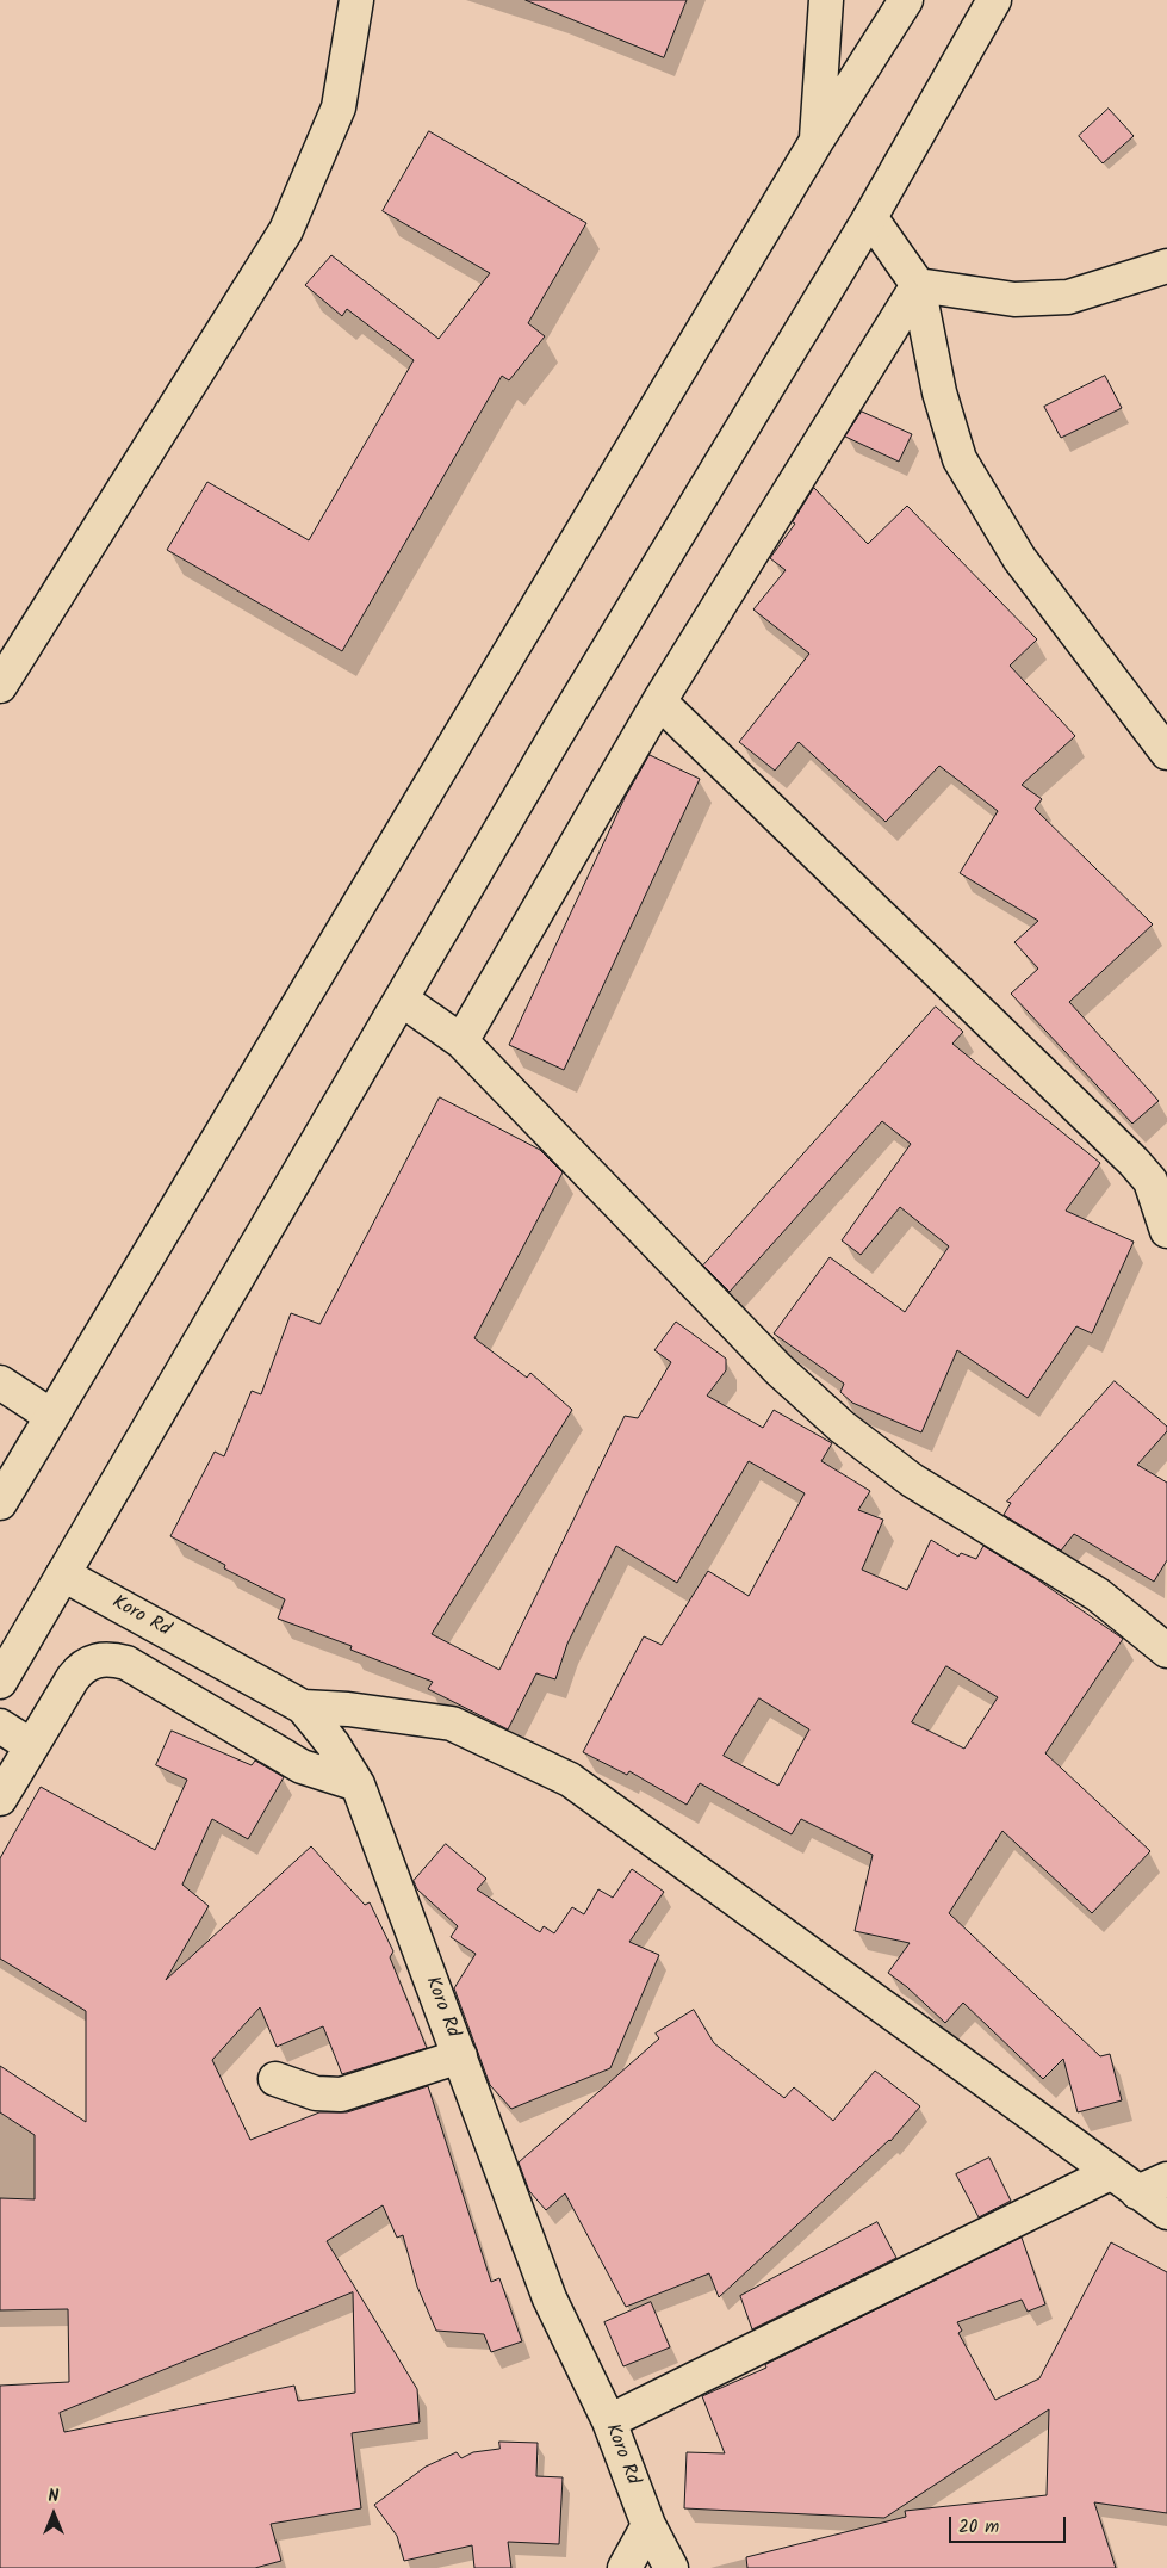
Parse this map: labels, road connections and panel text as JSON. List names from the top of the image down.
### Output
{
  "streets": {
    "street": ["Koro Rd"]
  },
  "scale_bar": "20 m",
  "north": "top"
}
